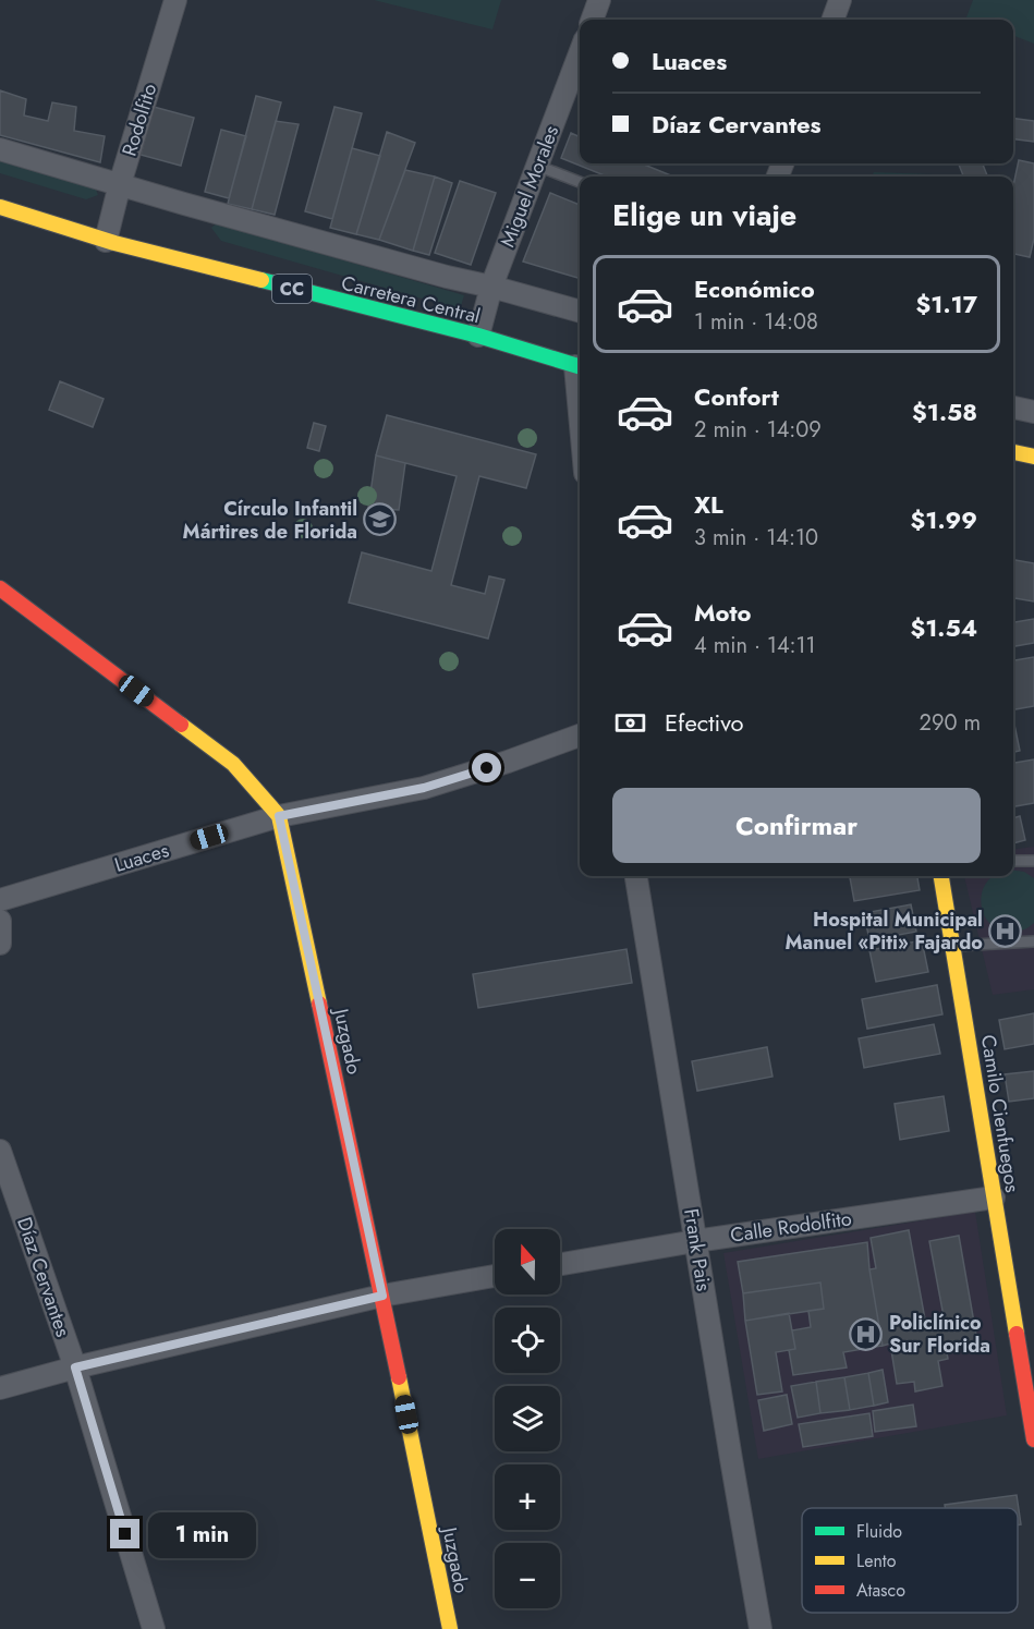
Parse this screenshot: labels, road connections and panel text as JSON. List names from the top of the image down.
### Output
{
  "streets": {
    "main road": [
      "CC",
      "Carretera Central",
      "Juzgado",
      "Camilo Cienfuegos"
    ],
    "street": [
      "Rodolfito",
      "Miguel Morales",
      "Luaces",
      "Calle Rodolfito",
      "Frank Pais",
      "Díaz Cervantes"
    ]
  },
  "crossings": [
    ["Rodolfito", "Carretera Central"],
    ["Miguel Morales", "Carretera Central"],
    ["Luaces", "Juzgado"],
    ["Camilo Cienfuegos", "Calle Rodolfito"],
    ["Calle Rodolfito", "Frank Pais"]
  ],
  "places": {
    "school or university": ["Círculo Infantil Mártires de Florida"],
    "hospital": ["Hospital Municipal Manuel «Piti» Fajardo", "Policlínico Sur Florida"]
  },
  "legend": ["Fluido", "Lento", "Atasco"],
  "north": "top",
  "page": {
    "banner": ["Luaces", "Díaz Cervantes"],
    "heading": "Elige un viaje",
    "list": [
      {
        "name": "Económico",
        "note": "1 min · 14:08",
        "value": "$1.17"
      },
      {
        "name": "Confort",
        "note": "2 min · 14:09",
        "value": "$1.58"
      },
      {
        "name": "XL",
        "note": "3 min · 14:10",
        "value": "$1.99"
      },
      {
        "name": "Moto",
        "note": "4 min · 14:11",
        "value": "$1.54"
      }
    ],
    "pay": ["Efectivo", "290 m"],
    "buttons": "Confirmar",
    "map_buttons": ["+", "−"],
    "bubble": "1 min"
  }
}
